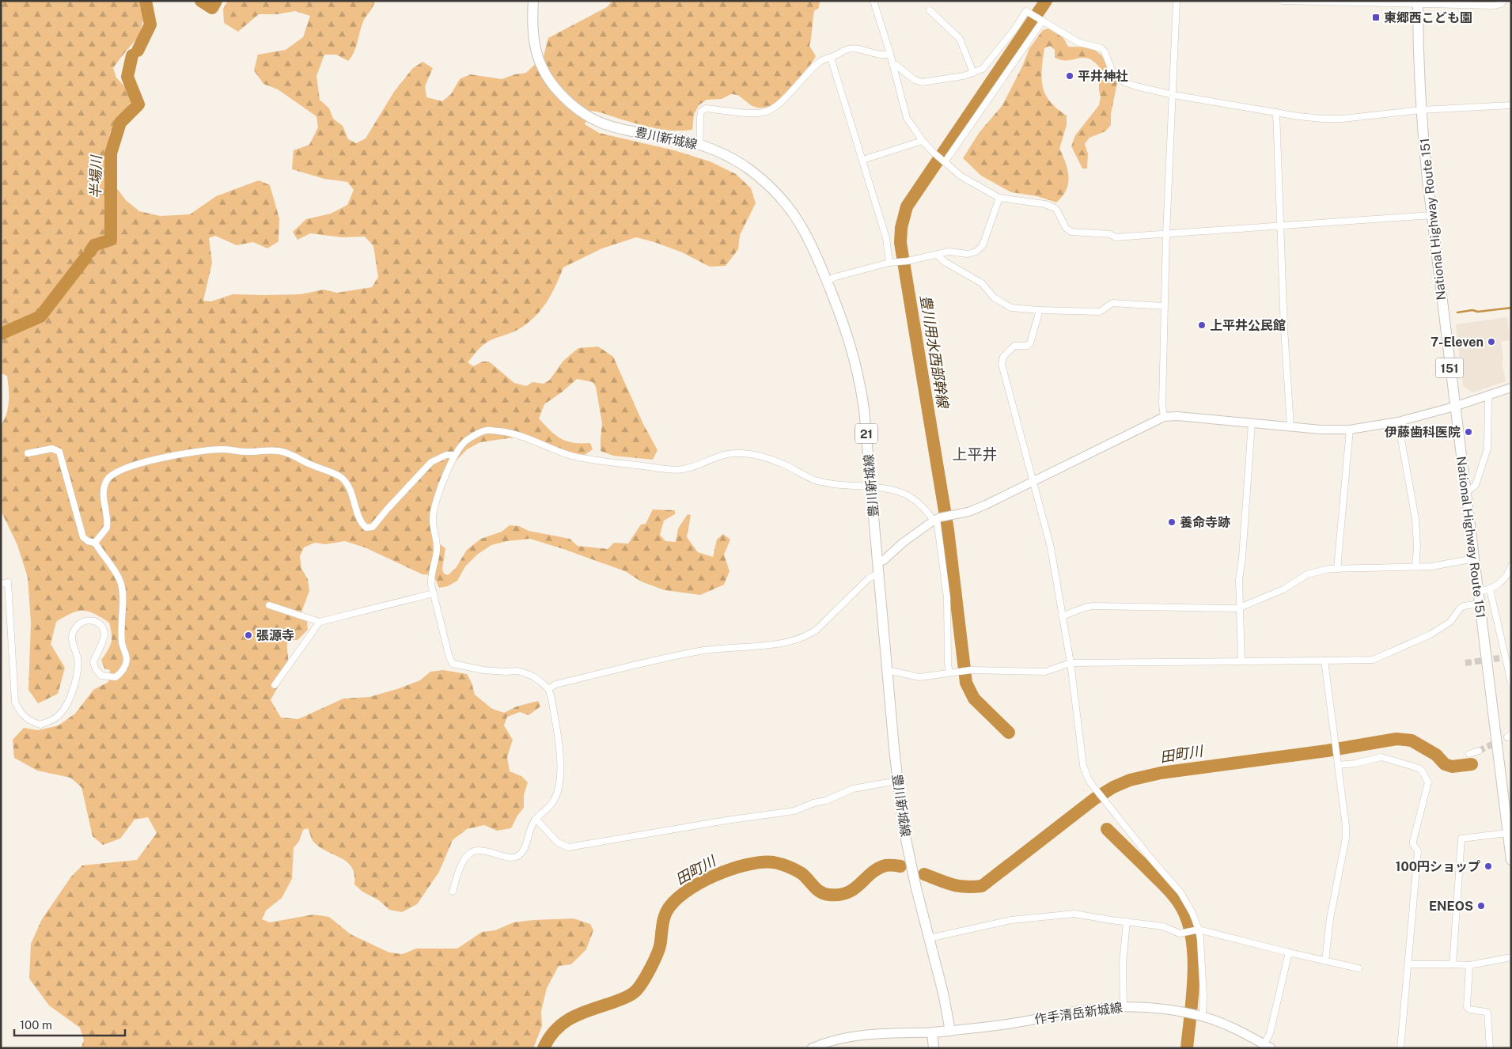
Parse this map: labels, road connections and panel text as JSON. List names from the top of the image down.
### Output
{
  "streets": {
    "main road": [
      "豊川新城線",
      "National Highway Route 151",
      "151",
      "21",
      "作手清岳新城線"
    ]
  },
  "crossings": [
    ["豊川新城線", "作手清岳新城線"]
  ],
  "districts": ["上平井"],
  "water": ["半場川", "豊川用水西部幹線", "田町川"],
  "places": {
    "transit": ["東郷西こども園"],
    "other": [
      "平井神社",
      "上平井公民館",
      "7-Eleven",
      "伊藤歯科医院",
      "養命寺跡",
      "張源寺",
      "100円ショップ",
      "ENEOS"
    ]
  },
  "scale_bar": "100 m"
}
